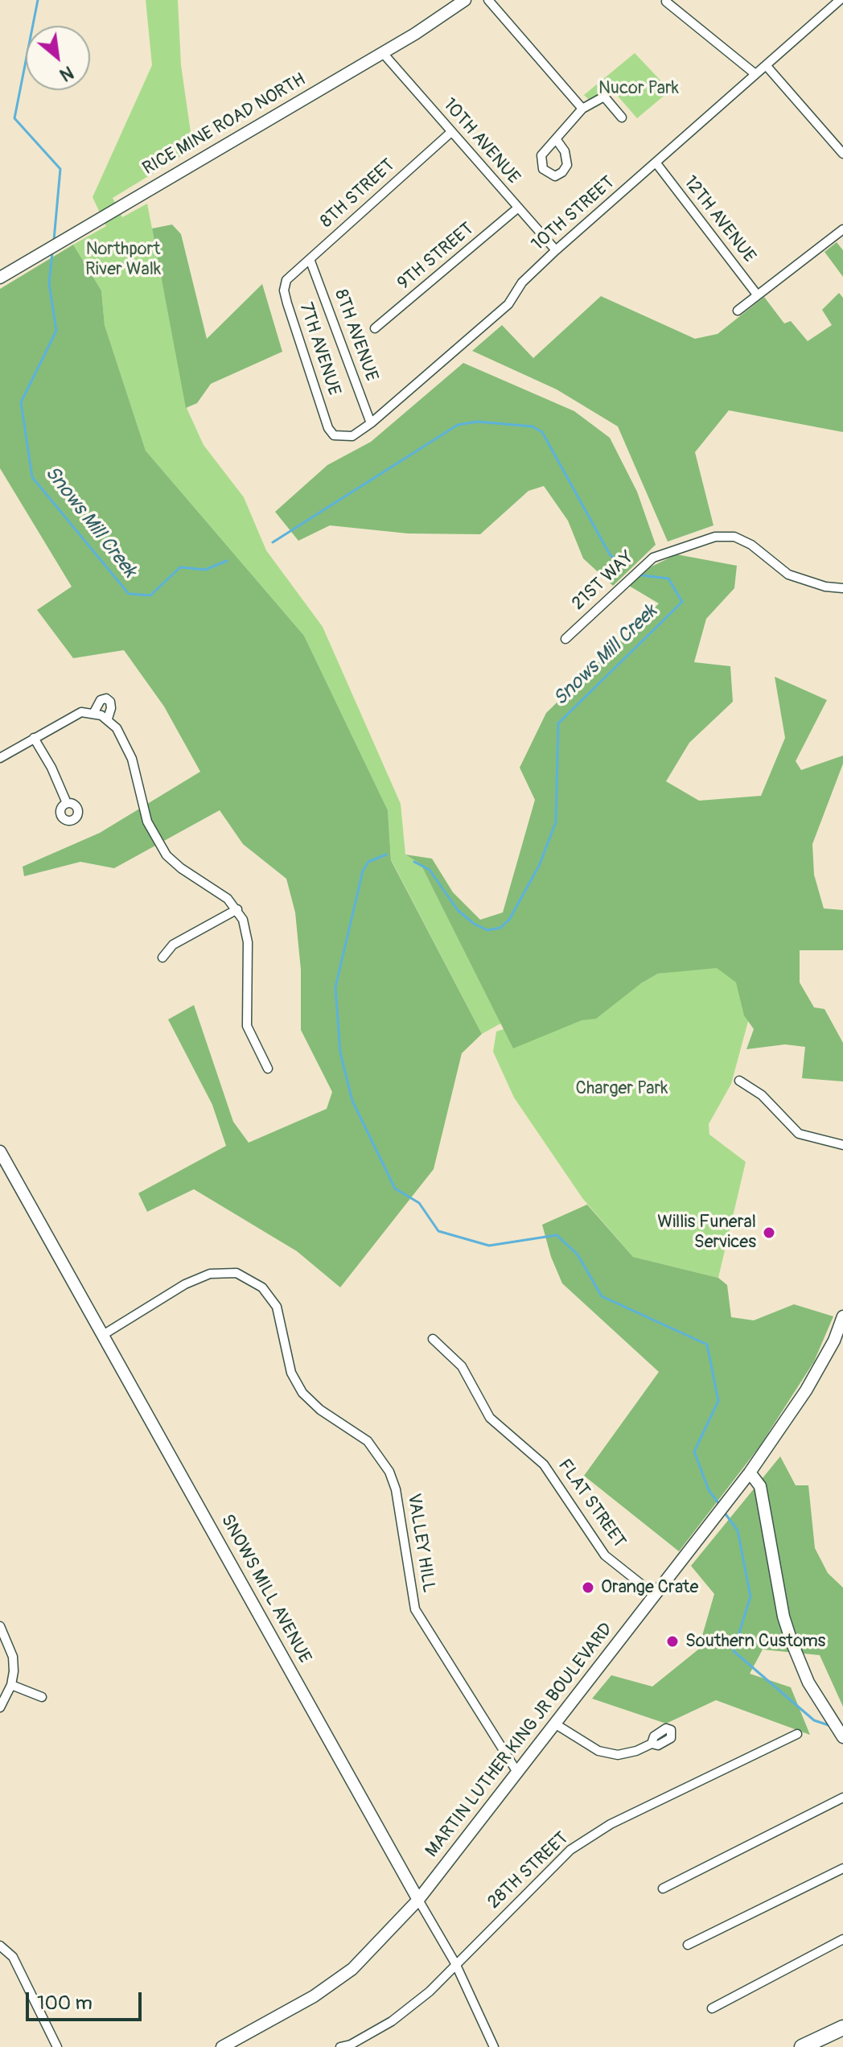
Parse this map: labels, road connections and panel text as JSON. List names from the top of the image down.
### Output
{
  "streets": {
    "main road": ["RICE MINE ROAD NORTH", "SNOWS MILL AVENUE", "MARTIN LUTHER KING JR BOULEVARD"],
    "street": [
      "10TH AVENUE",
      "8TH STREET",
      "10TH STREET",
      "12TH AVENUE",
      "9TH STREET",
      "8TH AVENUE",
      "7TH AVENUE",
      "21ST WAY",
      "FLAT STREET",
      "VALLEY HILL",
      "28TH STREET"
    ]
  },
  "crossings": [
    ["RICE MINE ROAD NORTH", "10TH AVENUE"],
    ["10TH AVENUE", "8TH STREET"],
    ["10TH AVENUE", "10TH STREET"],
    ["10TH AVENUE", "9TH STREET"],
    ["8TH STREET", "8TH AVENUE"],
    ["8TH STREET", "7TH AVENUE"],
    ["10TH STREET", "12TH AVENUE"],
    ["10TH STREET", "8TH AVENUE"],
    ["10TH STREET", "7TH AVENUE"],
    ["FLAT STREET", "MARTIN LUTHER KING JR BOULEVARD"],
    ["VALLEY HILL", "SNOWS MILL AVENUE"],
    ["VALLEY HILL", "MARTIN LUTHER KING JR BOULEVARD"],
    ["SNOWS MILL AVENUE", "MARTIN LUTHER KING JR BOULEVARD"],
    ["SNOWS MILL AVENUE", "28TH STREET"]
  ],
  "water": ["Snows Mill Creek"],
  "parks": ["Nucor Park", "Northport River Walk", "Charger Park"],
  "places": ["Willis Funeral Services", "Orange Crate", "Southern Customs"],
  "scale_bar": "100 m",
  "north": "bottom right"
}
